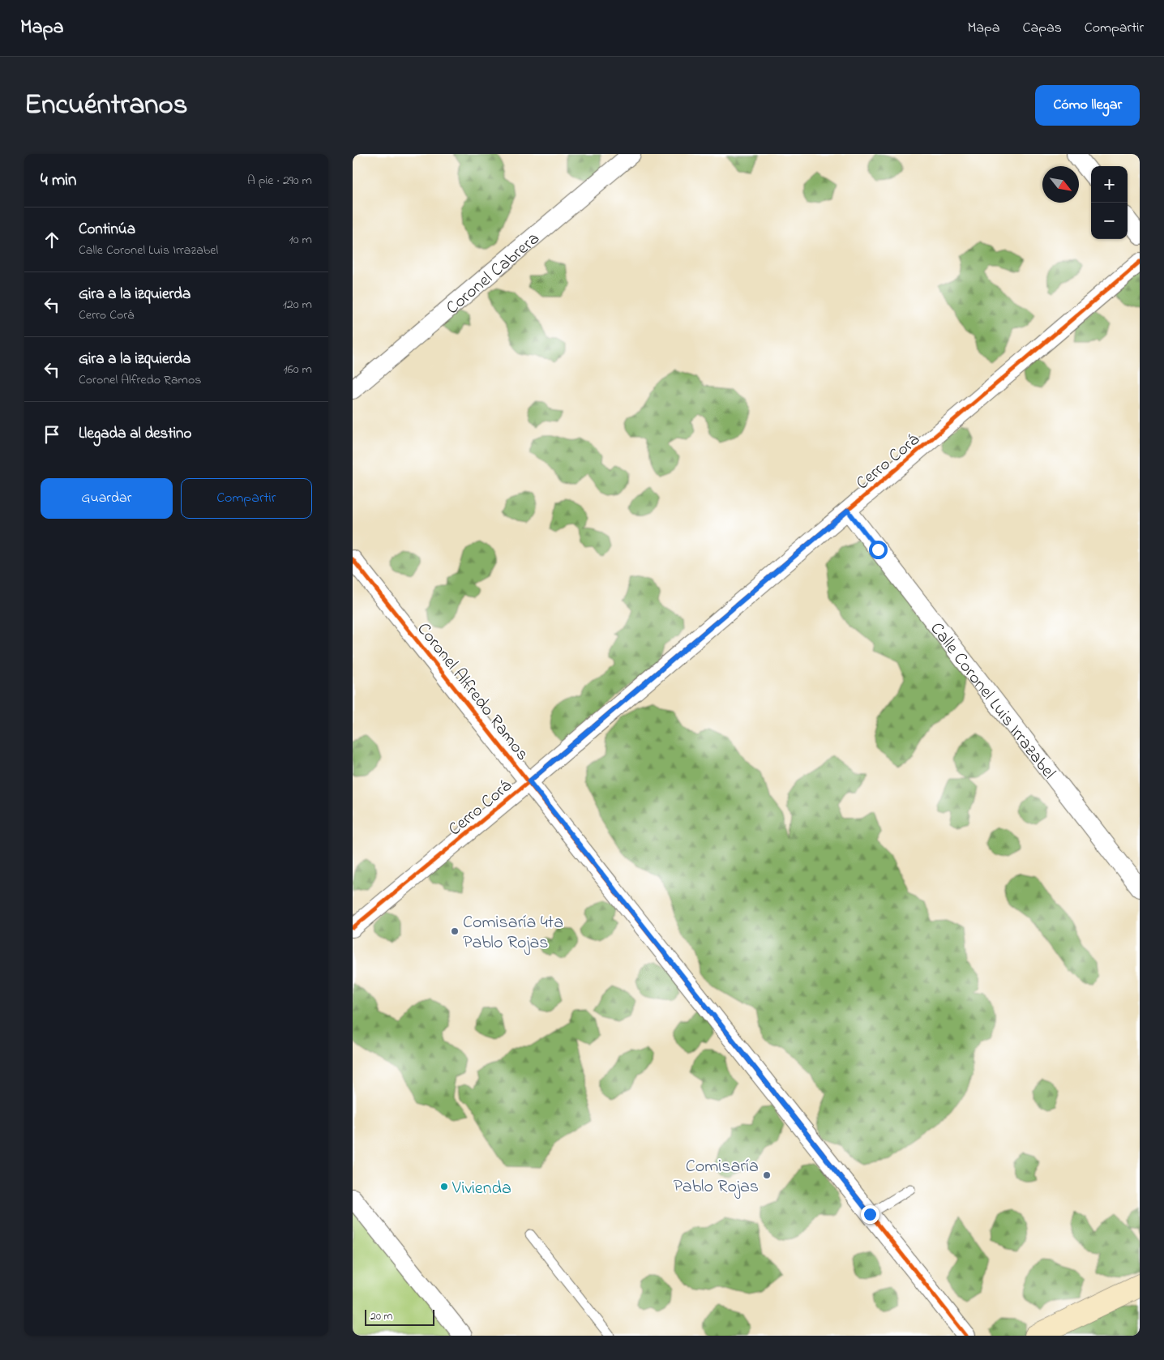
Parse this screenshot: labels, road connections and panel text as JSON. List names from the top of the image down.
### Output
{
  "streets": {
    "street": [
      "Coronel Cabrera",
      "Cerro Corá",
      "Coronel Alfredo Ramos",
      "Calle Coronel Luis Irrazabel"
    ]
  },
  "crossings": [
    ["Cerro Corá", "Coronel Alfredo Ramos"],
    ["Cerro Corá", "Calle Coronel Luis Irrazabel"]
  ],
  "places": ["Comisaría 4ta Pablo Rojas", "Comisaría Pablo Rojas", "Vivienda"],
  "scale_bar": "20 m",
  "north": "bottom right",
  "page": {
    "header": "Mapa",
    "nav": ["Mapa", "Capas", "Compartir"],
    "title": "Encuéntranos",
    "buttons": [
      "Cómo llegar",
      ["Guardar", "Compartir"]
    ],
    "heading": ["4 min", "A pie · 290 m"],
    "map_buttons": ["+", "−"],
    "list": [
      ["Continúa", "Calle Coronel Luis Irrazabel", "10 m"],
      ["Gira a la izquierda", "Cerro Corá", "120 m"],
      ["Gira a la izquierda", "Coronel Alfredo Ramos", "160 m"],
      "Llegada al destino"
    ],
    "scale": "20 m"
  }
}
